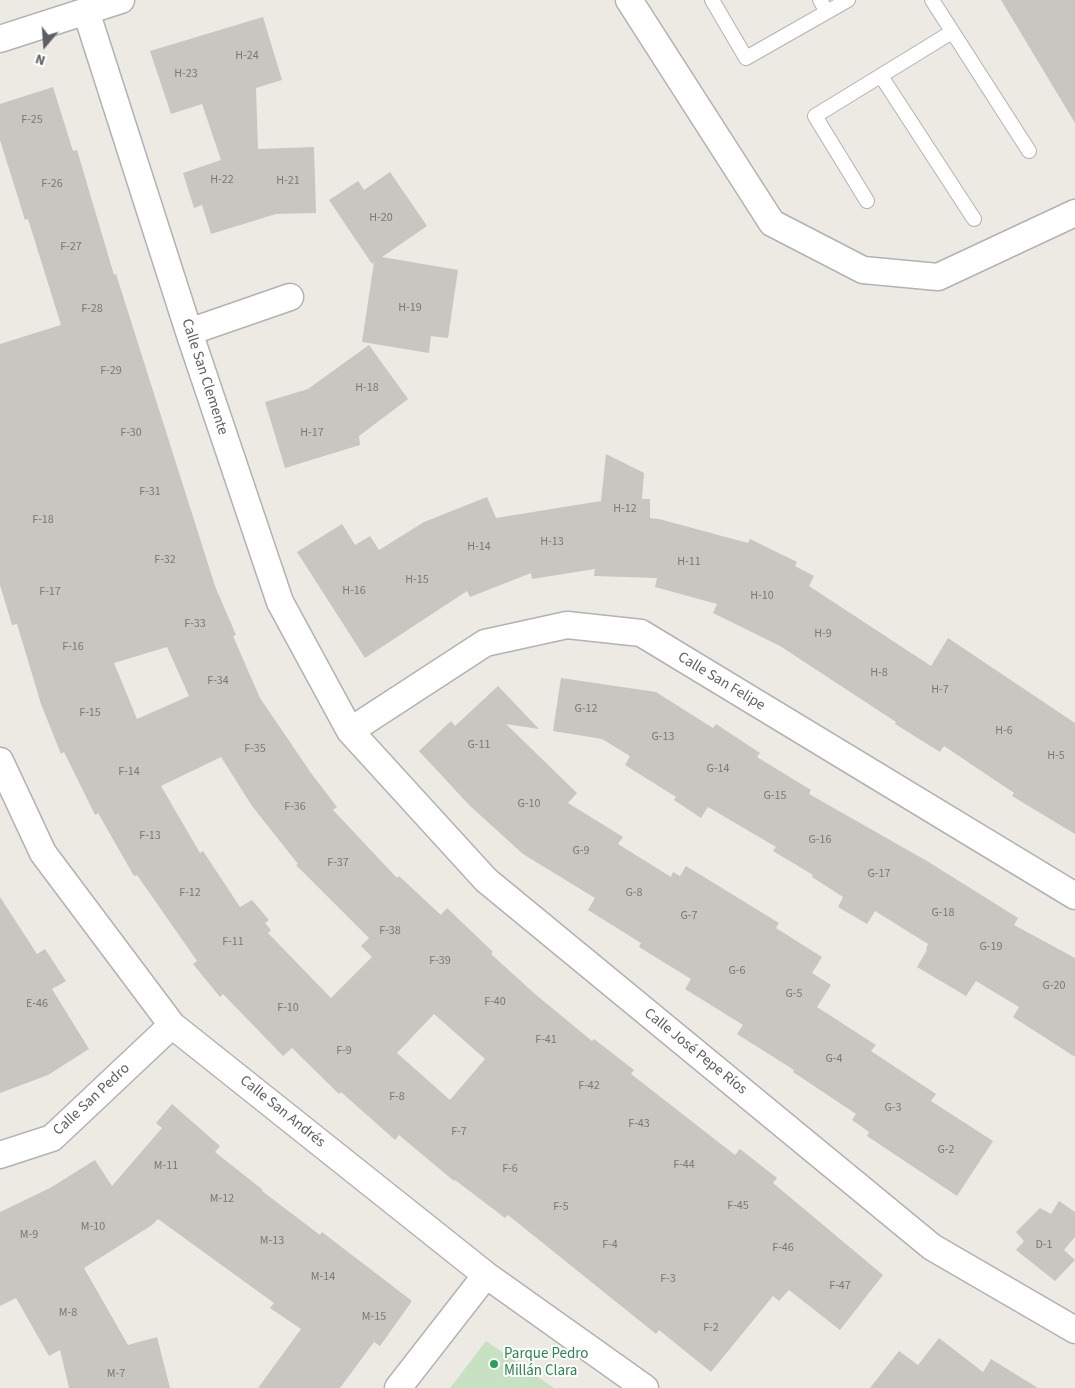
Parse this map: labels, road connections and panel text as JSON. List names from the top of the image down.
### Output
{
  "streets": {
    "street": [
      "Calle San Clemente",
      "Calle San Felipe",
      "Calle José Pepe Ríos",
      "Calle San Pedro",
      "Calle San Andrés"
    ]
  },
  "crossings": [
    ["Calle San Clemente", "Calle San Felipe"],
    ["Calle San Clemente", "Calle José Pepe Ríos"],
    ["Calle San Felipe", "Calle José Pepe Ríos"],
    ["Calle San Pedro", "Calle San Andrés"]
  ],
  "places": ["Parque Pedro Millán Clara"],
  "house_numbers": [
    "H-24",
    "H-23",
    "F-25",
    "H-22",
    "H-21",
    "F-26",
    "H-20",
    "F-27",
    "H-19",
    "F-28",
    "F-29",
    "H-18",
    "F-30",
    "H-17",
    "F-31",
    "H-12",
    "F-18",
    "H-13",
    "H-14",
    "F-32",
    "H-11",
    "H-15",
    "H-16",
    "F-17",
    "H-10",
    "F-33",
    "H-9",
    "F-16",
    "H-8",
    "F-34",
    "H-7",
    "G-12",
    "F-15",
    "H-6",
    "G-13",
    "G-11",
    "F-35",
    "H-5",
    "G-14",
    "F-14",
    "G-15",
    "G-10",
    "F-36",
    "F-13",
    "G-16",
    "G-9",
    "F-37",
    "G-17",
    "F-12",
    "G-8",
    "G-18",
    "G-7",
    "F-38",
    "F-11",
    "G-19",
    "F-39",
    "G-6",
    "G-20",
    "G-5",
    "F-40",
    "E-46",
    "F-10",
    "F-41",
    "F-9",
    "G-4",
    "F-42",
    "F-8",
    "G-3",
    "F-43",
    "F-7",
    "G-2",
    "F-44",
    "M-11",
    "F-6",
    "M-12",
    "F-45",
    "F-5",
    "M-10",
    "M-9",
    "M-13",
    "F-4",
    "D-1",
    "F-46",
    "M-14",
    "F-3",
    "F-47",
    "M-8",
    "M-15",
    "F-2",
    "M-7"
  ],
  "north": "bottom"
}
